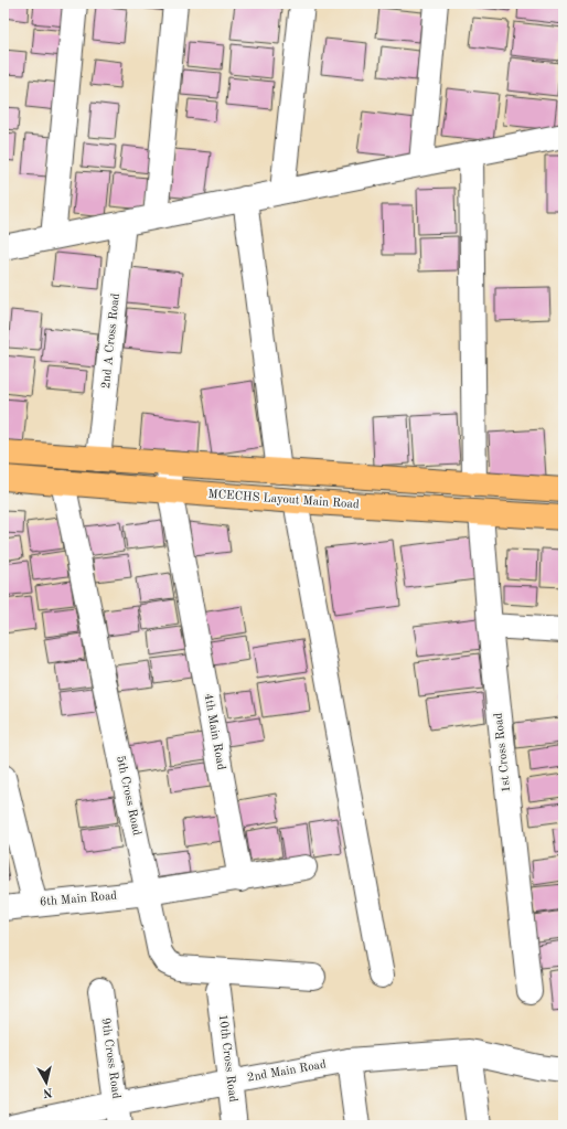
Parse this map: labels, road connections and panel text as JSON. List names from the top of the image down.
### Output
{
  "streets": {
    "main road": ["MCECHS Layout Main Road"],
    "street": [
      "2nd A Cross Road",
      "4th Main Road",
      "1st Cross Road",
      "5th Cross Road",
      "6th Main Road",
      "9th Cross Road",
      "10th Cross Road",
      "2nd Main Road"
    ]
  },
  "crossings": [
    ["MCECHS Layout Main Road", "4th Main Road"],
    ["MCECHS Layout Main Road", "1st Cross Road"],
    ["MCECHS Layout Main Road", "5th Cross Road"],
    ["5th Cross Road", "6th Main Road"],
    ["9th Cross Road", "2nd Main Road"],
    ["10th Cross Road", "2nd Main Road"]
  ],
  "north": "bottom"
}
